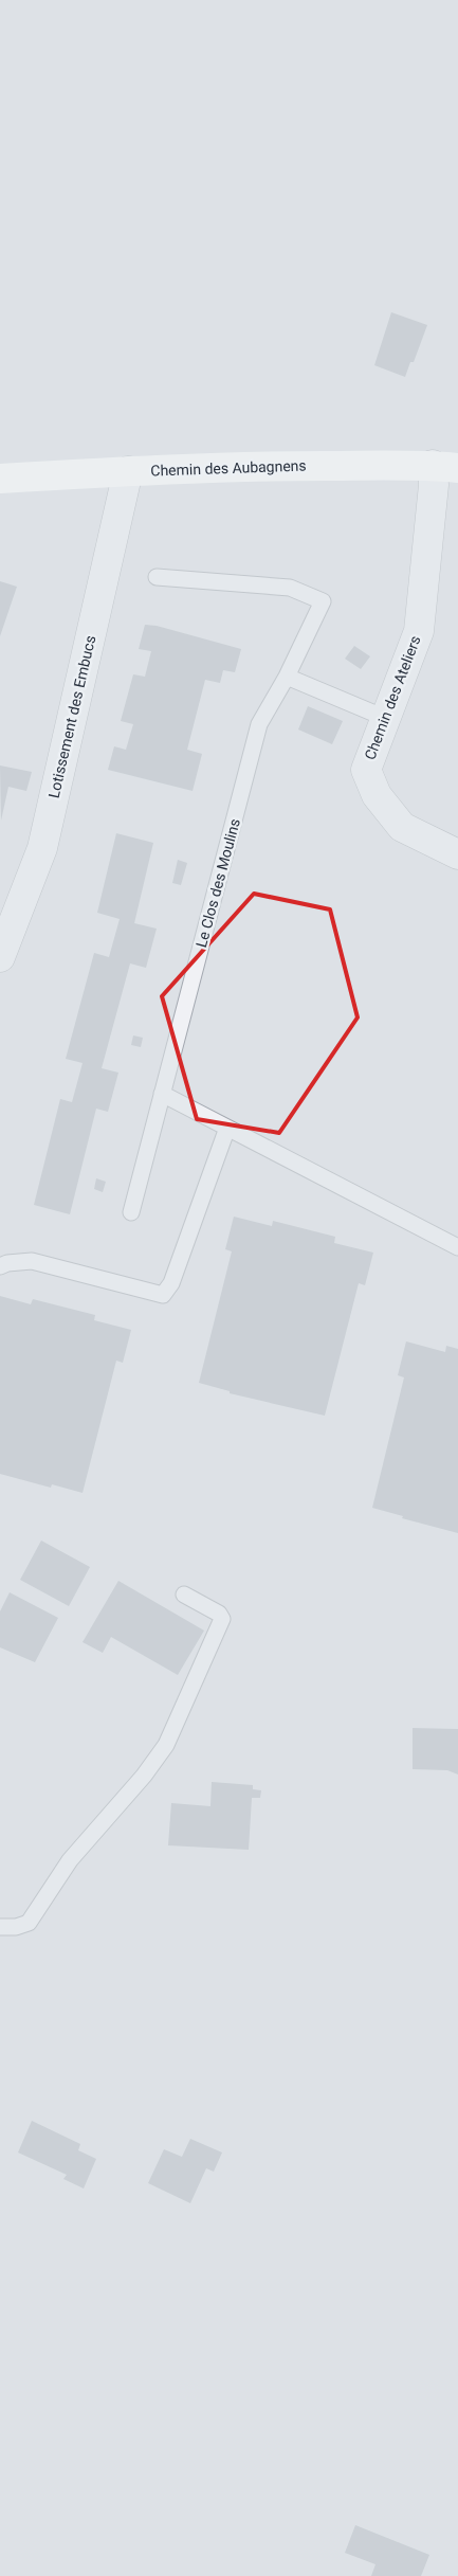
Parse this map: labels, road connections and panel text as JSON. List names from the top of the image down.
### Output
{
  "streets": {
    "street": ["Chemin des Aubagnens", "Chemin des Ateliers", "Lotissement des Embucs"],
    "lane": ["Le Clos des Moulins"]
  },
  "crossings": [
    ["Chemin des Aubagnens", "Chemin des Ateliers"],
    ["Chemin des Aubagnens", "Lotissement des Embucs"]
  ]
}
